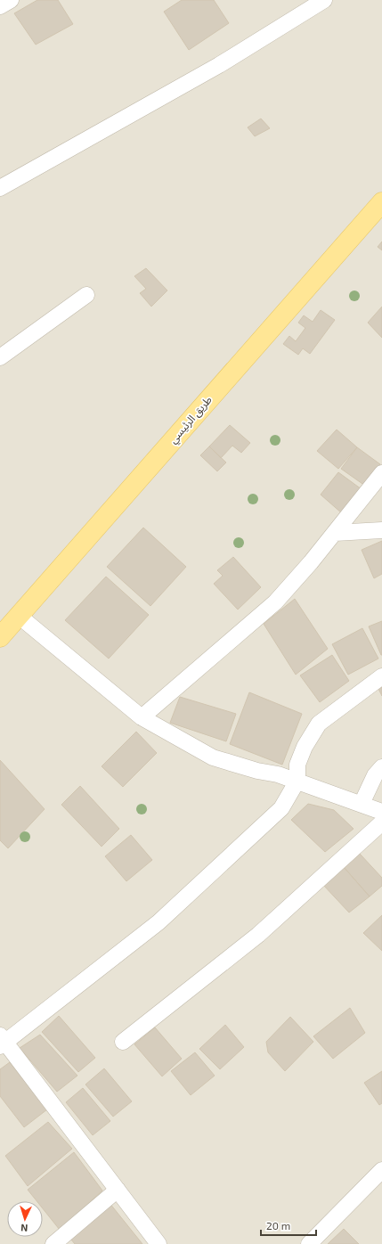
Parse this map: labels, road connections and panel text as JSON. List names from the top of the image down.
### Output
{
  "streets": {
    "main road": ["طريق الرئيسي"]
  },
  "scale_bar": "20 m",
  "north": "bottom"
}
